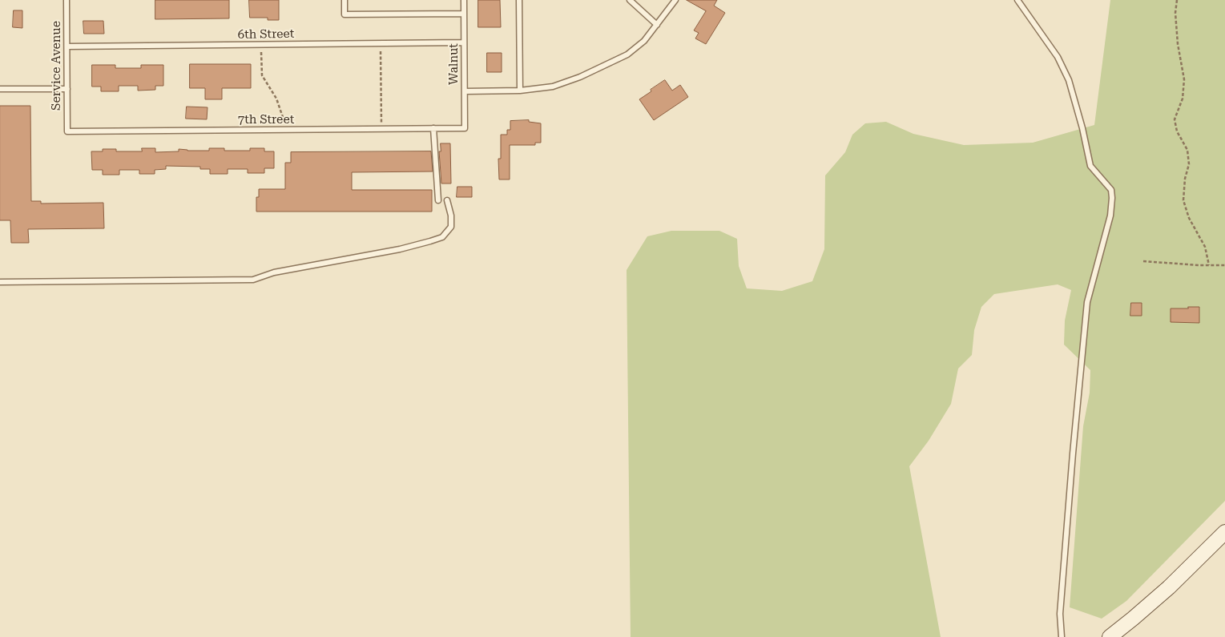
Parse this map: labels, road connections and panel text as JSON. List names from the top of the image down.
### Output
{
  "streets": {
    "lane": [
      "6th Street",
      "Walnut",
      "Service Avenue",
      "7th Street"
    ]
  },
  "crossings": [
    ["6th Street", "Walnut"],
    ["6th Street", "Service Avenue"],
    ["Walnut", "7th Street"],
    ["Service Avenue", "7th Street"]
  ]
}
